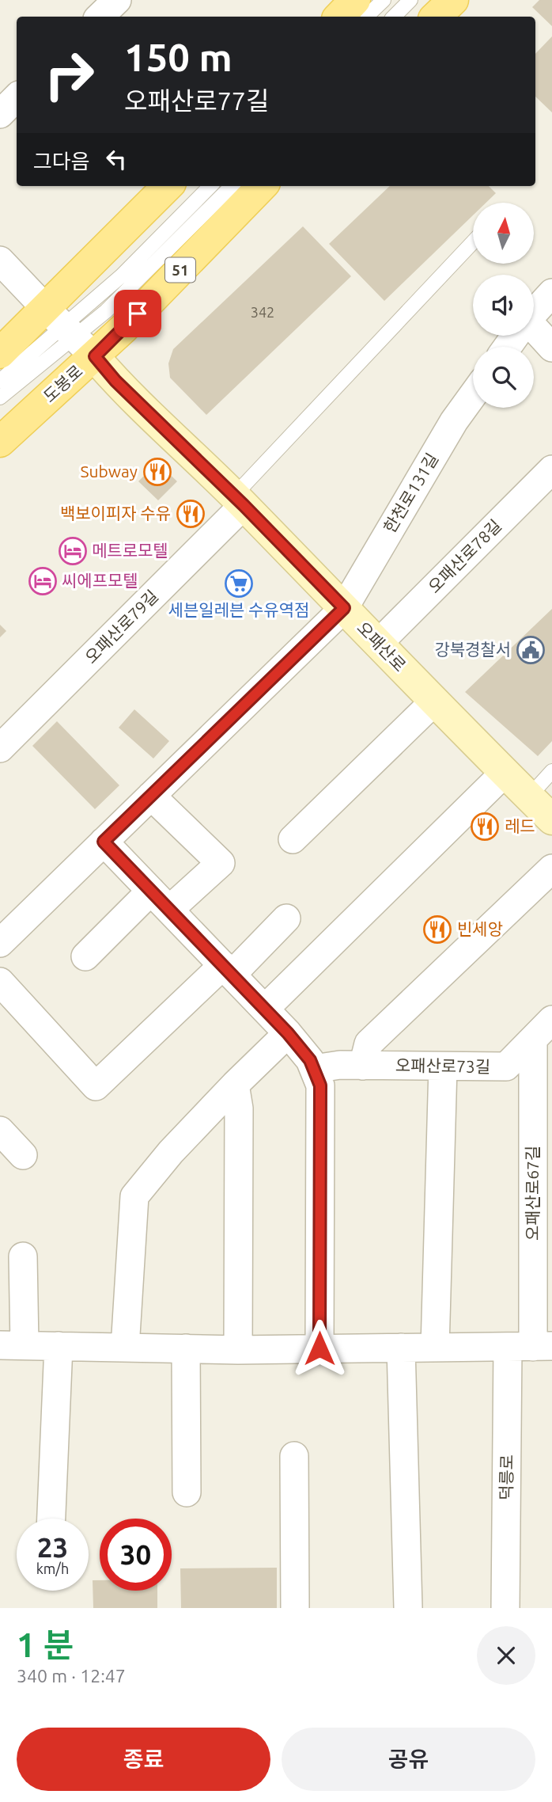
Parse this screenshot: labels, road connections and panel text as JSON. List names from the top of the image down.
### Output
{
  "streets": {
    "main road": ["51", "도봉로"],
    "street": [
      "한천로131길",
      "오패산로78길",
      "오패산로79길",
      "오패산로",
      "오패산로73길",
      "오패산로67길",
      "덕릉로"
    ]
  },
  "crossings": [
    ["도봉로", "오패산로"],
    ["한천로131길", "오패산로"],
    ["오패산로78길", "오패산로"],
    ["오패산로79길", "오패산로"],
    ["오패산로73길", "오패산로67길"],
    ["오패산로67길", "덕릉로"]
  ],
  "places": {
    "restaurant": [
      "Subway",
      "백보이피자 수유",
      "레드",
      "빈세앙"
    ],
    "hotel": ["메트로모텔", "씨에프모텔"],
    "supermarket": ["세븐일레븐 수유역점"],
    "public building": ["강북경찰서"]
  },
  "house_numbers": ["342"],
  "north": "top",
  "page": {
    "turn": ["150 m", "오패산로77길"],
    "then": "그다음",
    "speed": "23 km/h",
    "limit": "30",
    "heading": ["1 분", "340 m · 12:47"],
    "buttons": ["종료", "공유"]
  }
}
